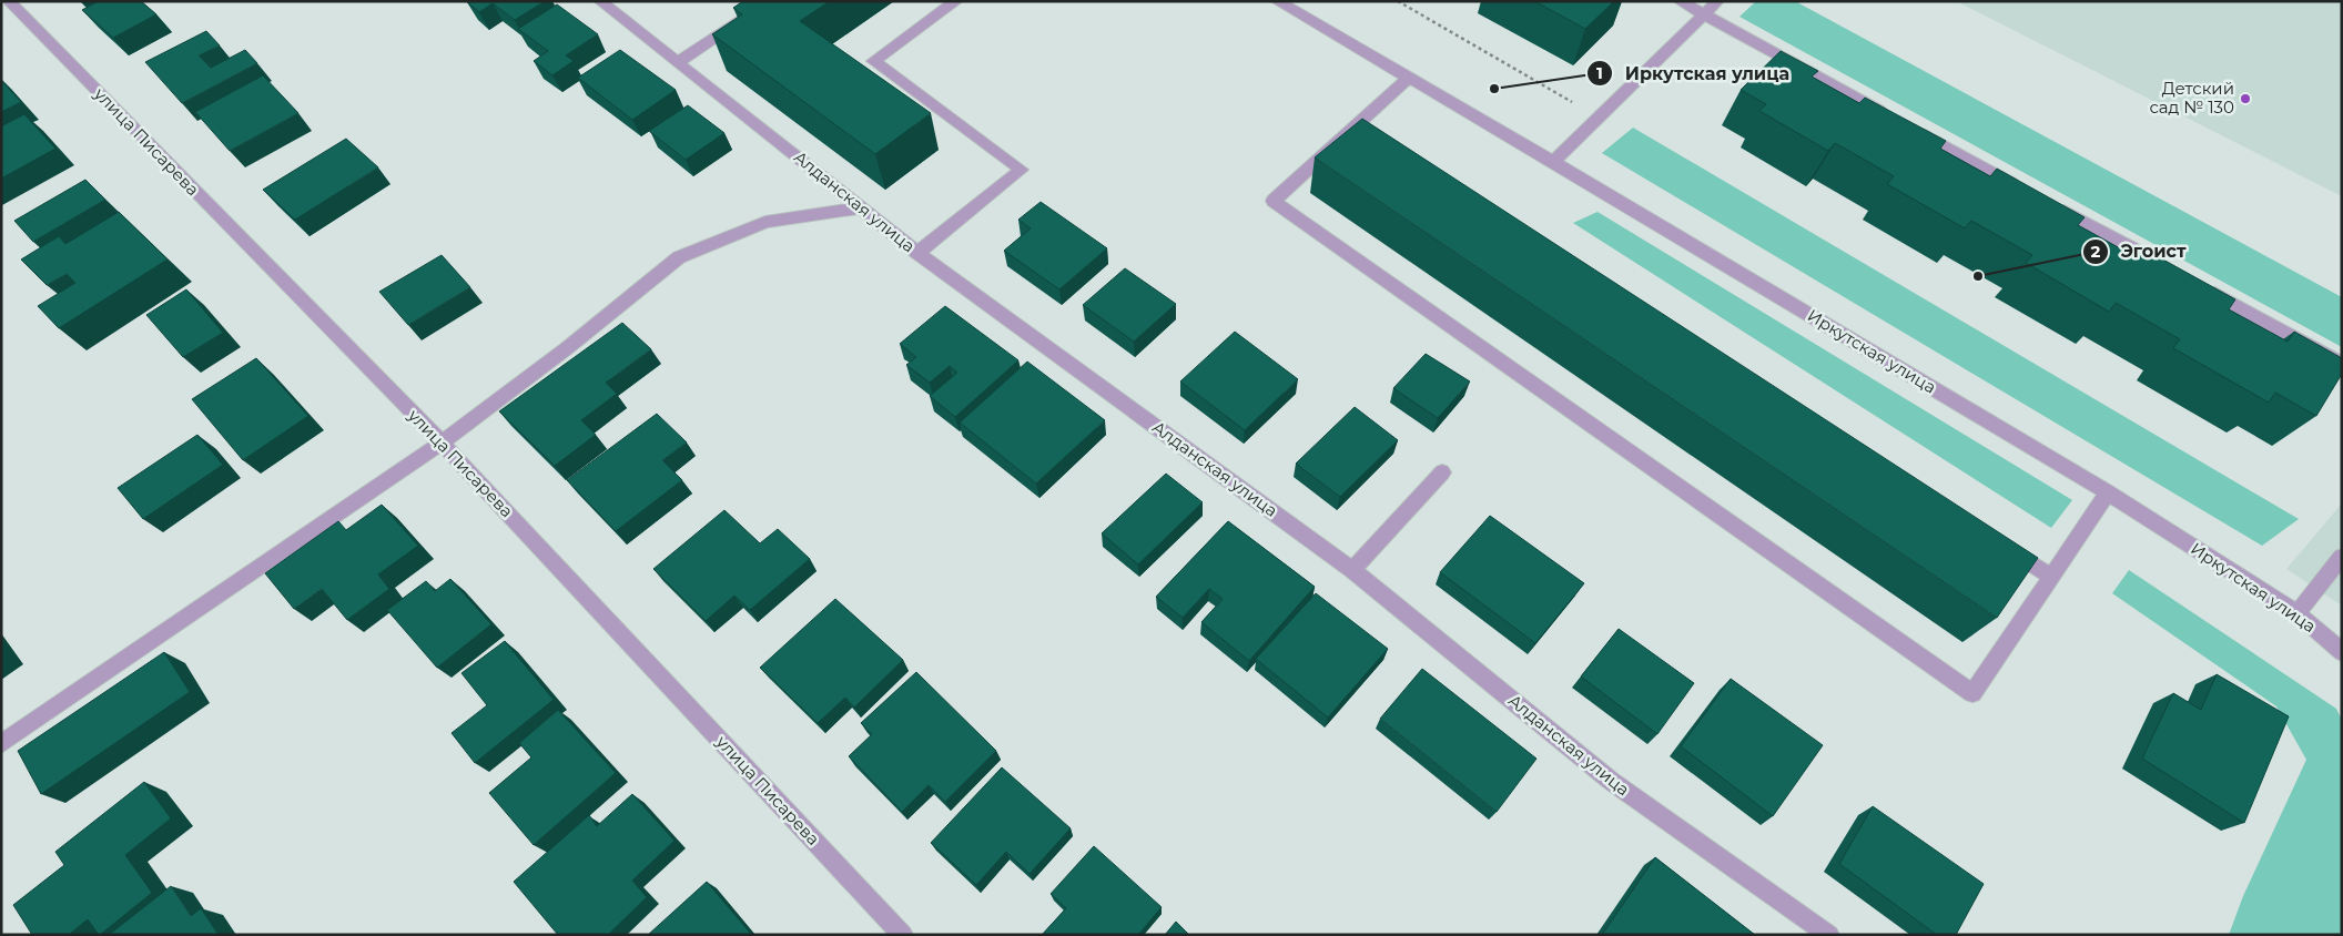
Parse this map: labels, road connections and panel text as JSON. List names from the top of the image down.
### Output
{
  "streets": {
    "street": ["улица Писарева", "Алданская улица", "Иркутская улица"]
  },
  "places": ["Иркутская улица", "Детский сад № 130", "Эгоист"]
}
